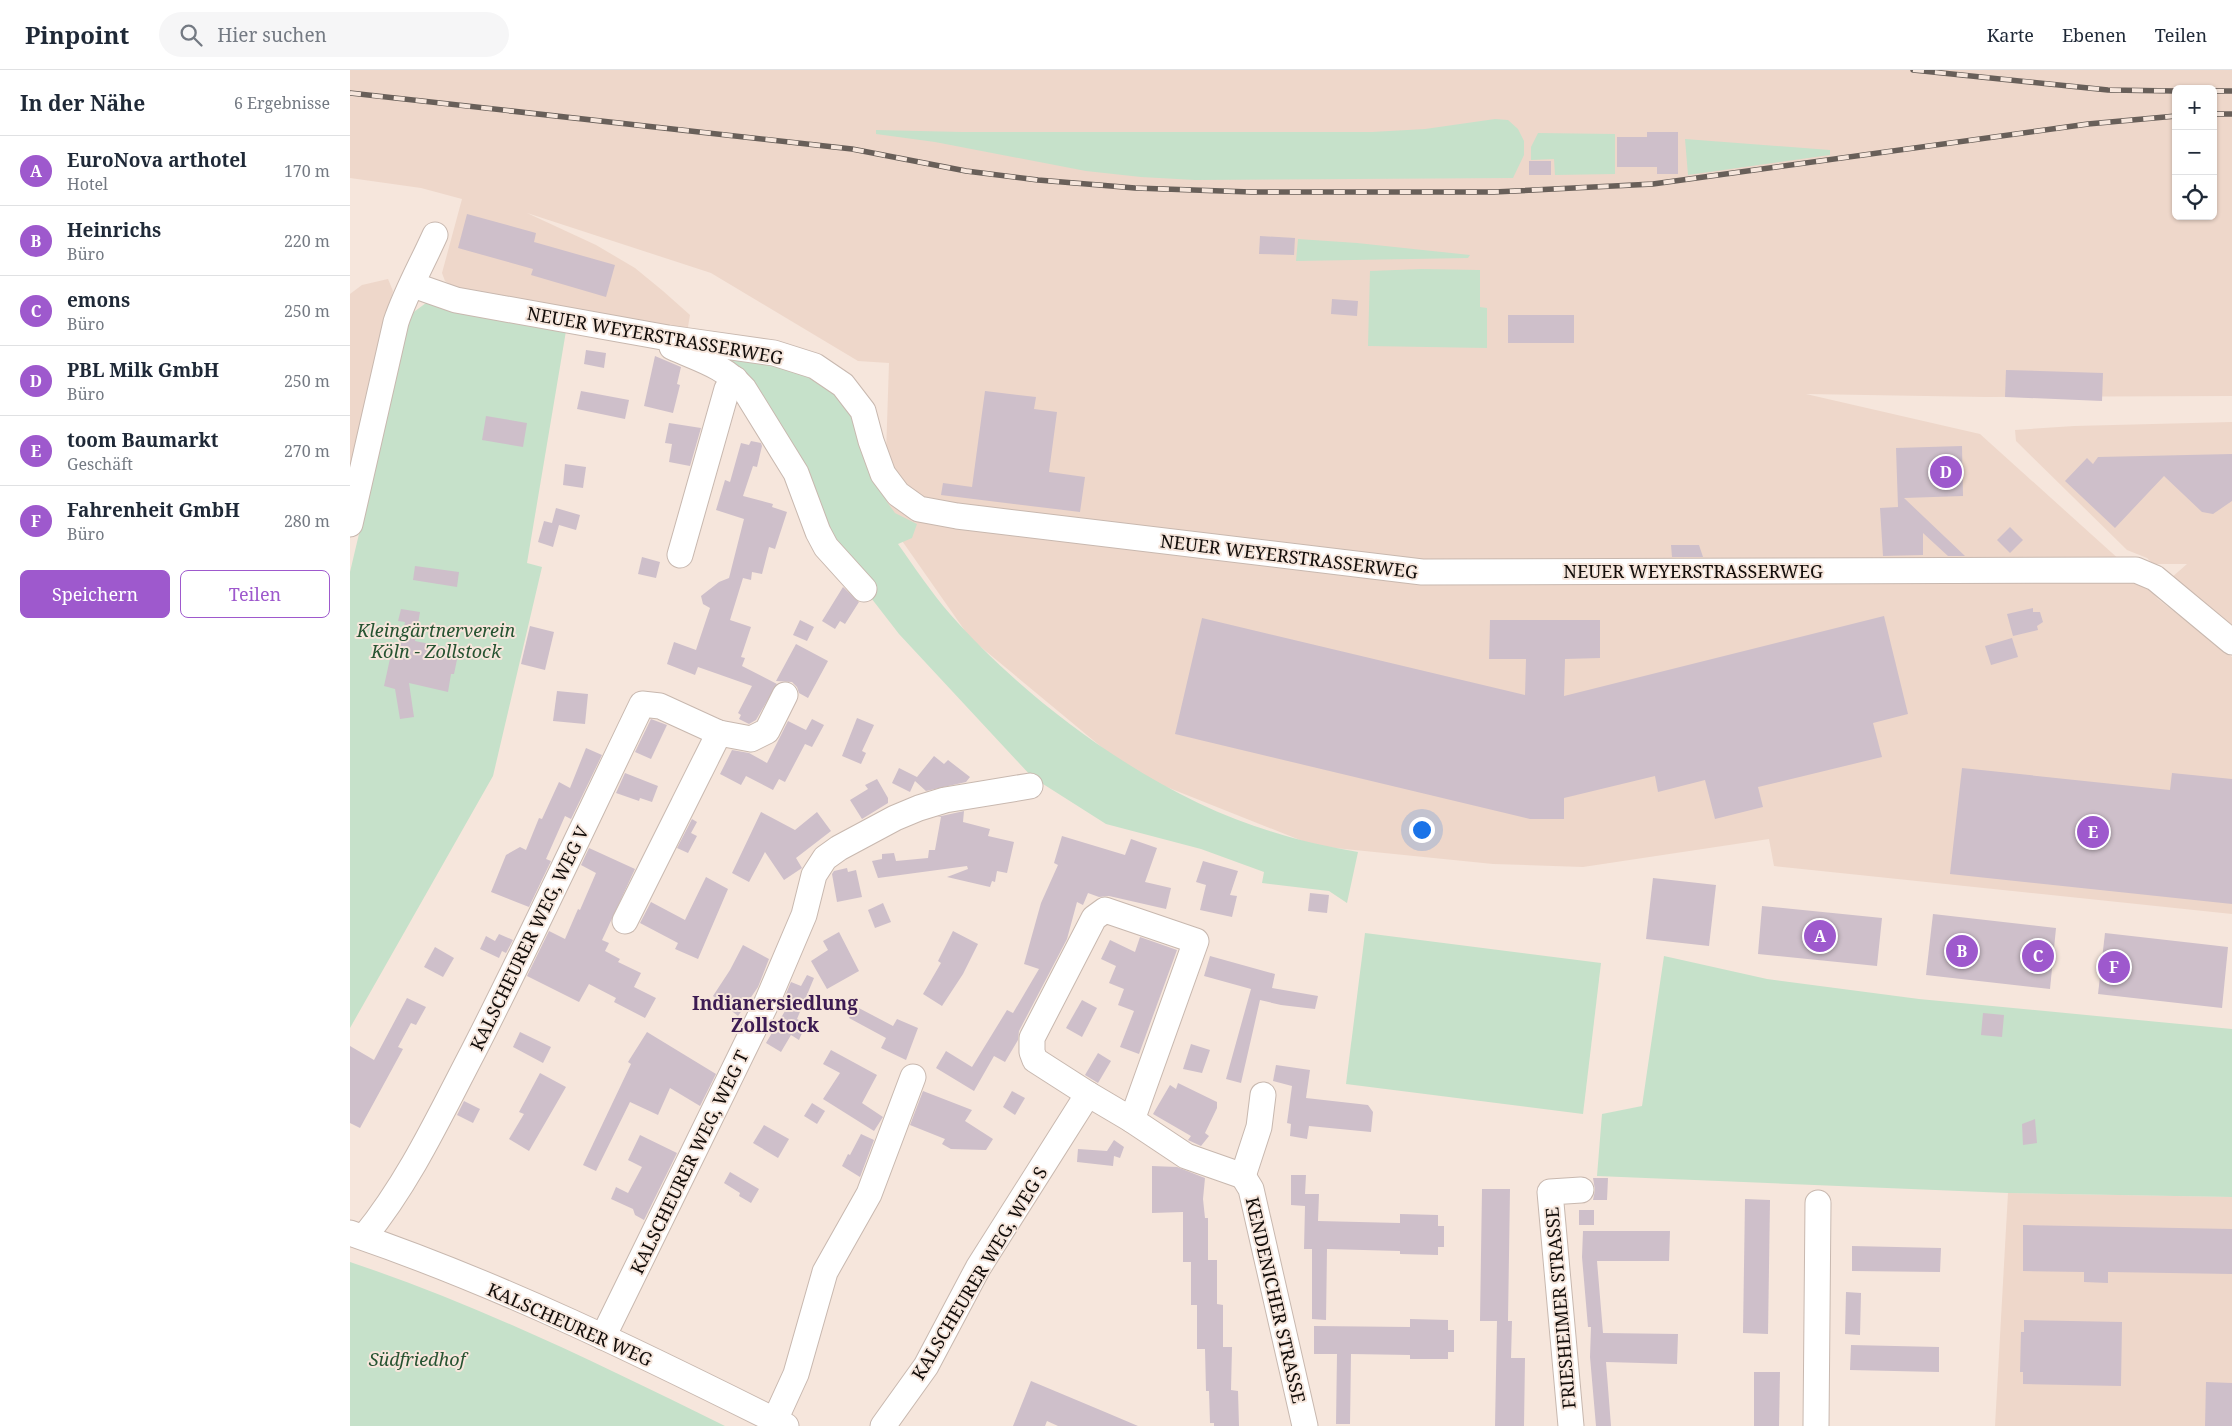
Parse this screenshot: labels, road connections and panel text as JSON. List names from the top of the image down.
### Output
{
  "streets": {
    "street": [
      "NEUER WEYERSTRASSERWEG",
      "KALSCHEURER WEG, WEG V",
      "KALSCHEURER WEG, WEG T",
      "KALSCHEURER WEG, WEG S",
      "KENDENICHER STRASSE",
      "FRIESHEIMER STRASSE",
      "KALSCHEURER WEG"
    ]
  },
  "crossings": [
    ["KALSCHEURER WEG, WEG V", "KALSCHEURER WEG"],
    ["KALSCHEURER WEG, WEG T", "KALSCHEURER WEG"]
  ],
  "districts": ["Indianersiedlung Zollstock"],
  "parks": ["Kleingärtnerverein Köln - Zollstock", "Südfriedhof"],
  "page": {
    "header": "Pinpoint",
    "search": "Hier suchen",
    "nav": ["Karte", "Ebenen", "Teilen"],
    "heading": ["In der Nähe", "6 Ergebnisse"],
    "map_buttons": ["+", "−"],
    "list": [
      {
        "mark": "A",
        "name": "EuroNova arthotel",
        "note": "Hotel",
        "value": "170 m"
      },
      {
        "mark": "B",
        "name": "Heinrichs",
        "note": "Büro",
        "value": "220 m"
      },
      {
        "mark": "C",
        "name": "emons",
        "note": "Büro",
        "value": "250 m"
      },
      {
        "mark": "D",
        "name": "PBL Milk GmbH",
        "note": "Büro",
        "value": "250 m"
      },
      {
        "mark": "E",
        "name": "toom Baumarkt",
        "note": "Geschäft",
        "value": "270 m"
      },
      {
        "mark": "F",
        "name": "Fahrenheit GmbH",
        "note": "Büro",
        "value": "280 m"
      }
    ],
    "pins": [
      "D",
      "E",
      "A",
      "B",
      "C",
      "F"
    ],
    "buttons": ["Speichern", "Teilen"]
  }
}
